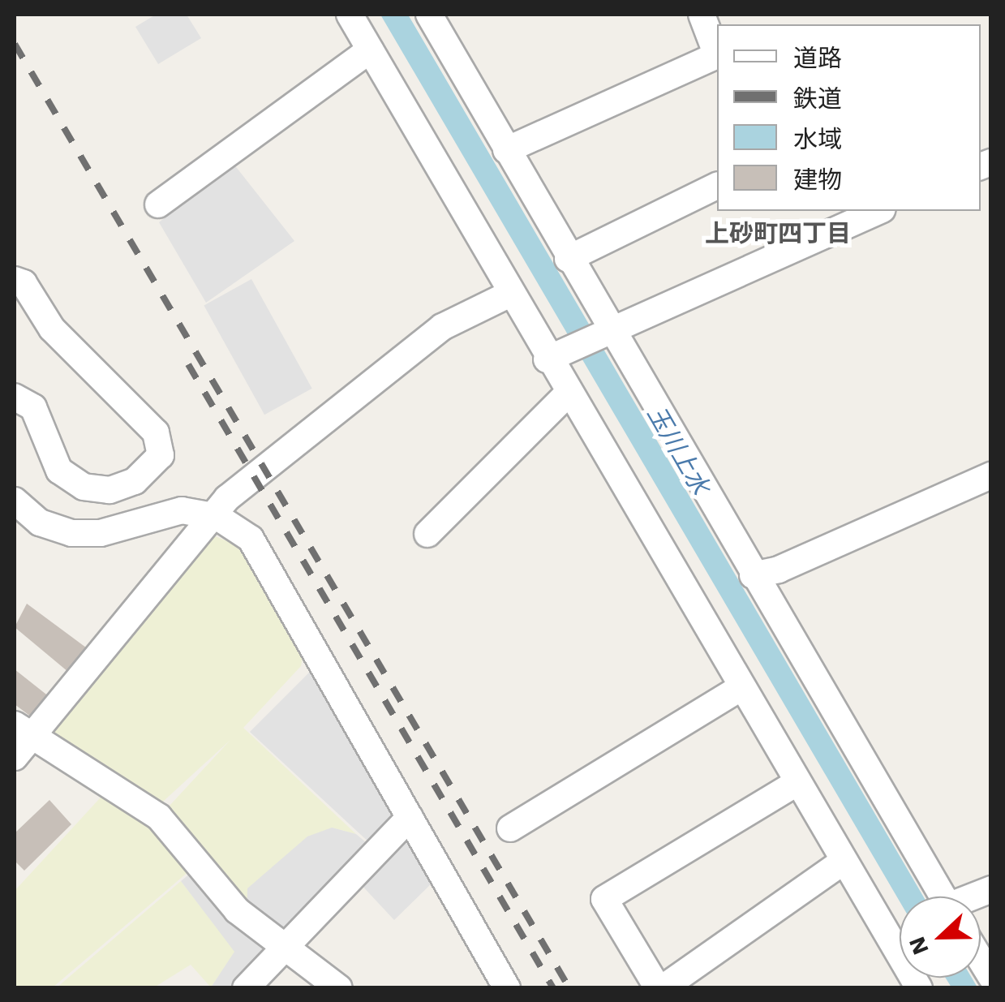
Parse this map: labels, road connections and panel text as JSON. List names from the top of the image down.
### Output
{
  "districts": ["上砂町四丁目"],
  "water": ["玉川上水"],
  "legend": [
    "道路",
    "鉄道",
    "水域",
    "建物"
  ],
  "north": "left"
}
